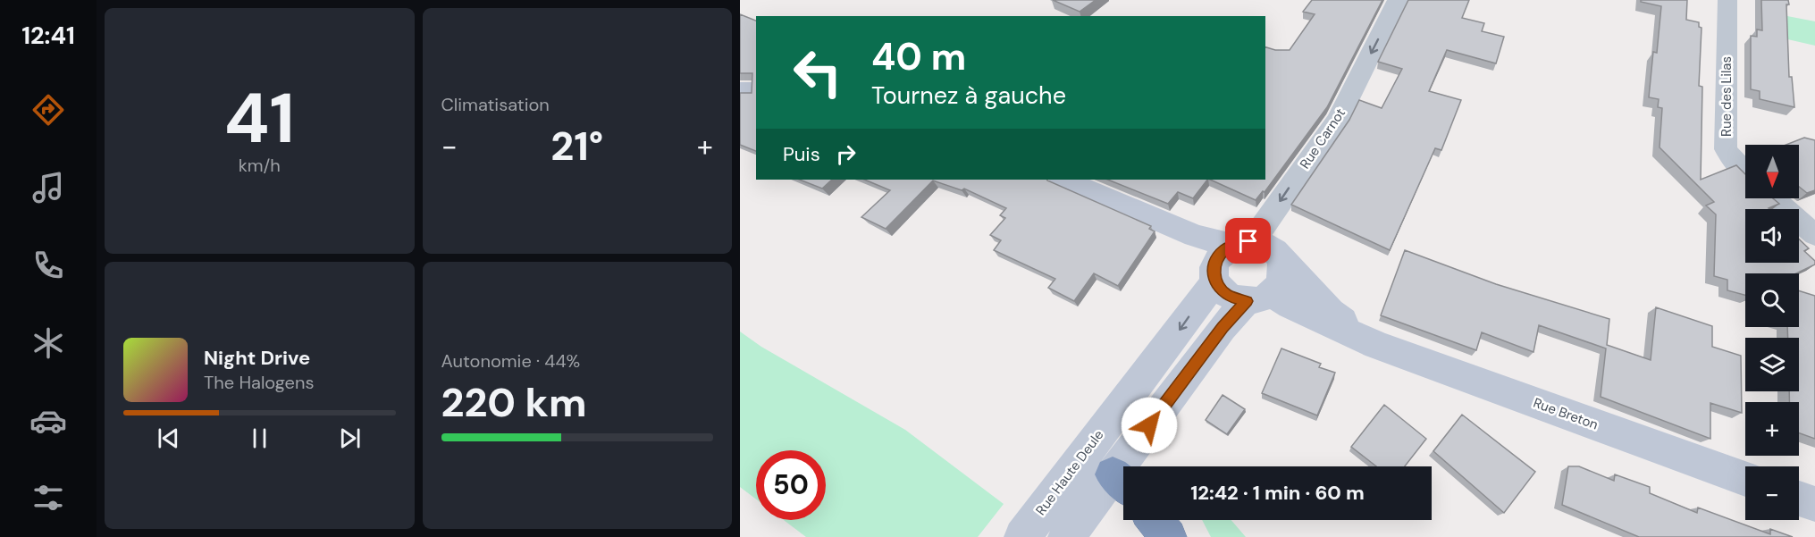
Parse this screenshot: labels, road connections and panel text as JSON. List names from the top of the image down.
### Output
{
  "streets": {
    "main road": ["Rue Breton", "Rue Haute Deule"],
    "street": ["Rue des Lilas", "Rue Carnot"]
  },
  "crossings": [
    ["Rue Carnot", "Rue Breton"],
    ["Rue Carnot", "Rue Haute Deule"],
    ["Rue Breton", "Rue Haute Deule"]
  ],
  "one_way": ["Rue Carnot"],
  "north": "bottom",
  "page": {
    "tabs": "12:41",
    "tile": [
      ["41", "km/h"],
      "Climatisation",
      ["Autonomie · 44%", "220 km"]
    ],
    "turn": ["40 m", "Tournez à gauche"],
    "heat": ["−", "21°", "+"],
    "then": "Puis",
    "map_buttons": ["+", "−"],
    "song": ["Night Drive", "The Halogens"],
    "limit": "50",
    "trip": "12:42 · 1 min · 60 m"
  }
}
